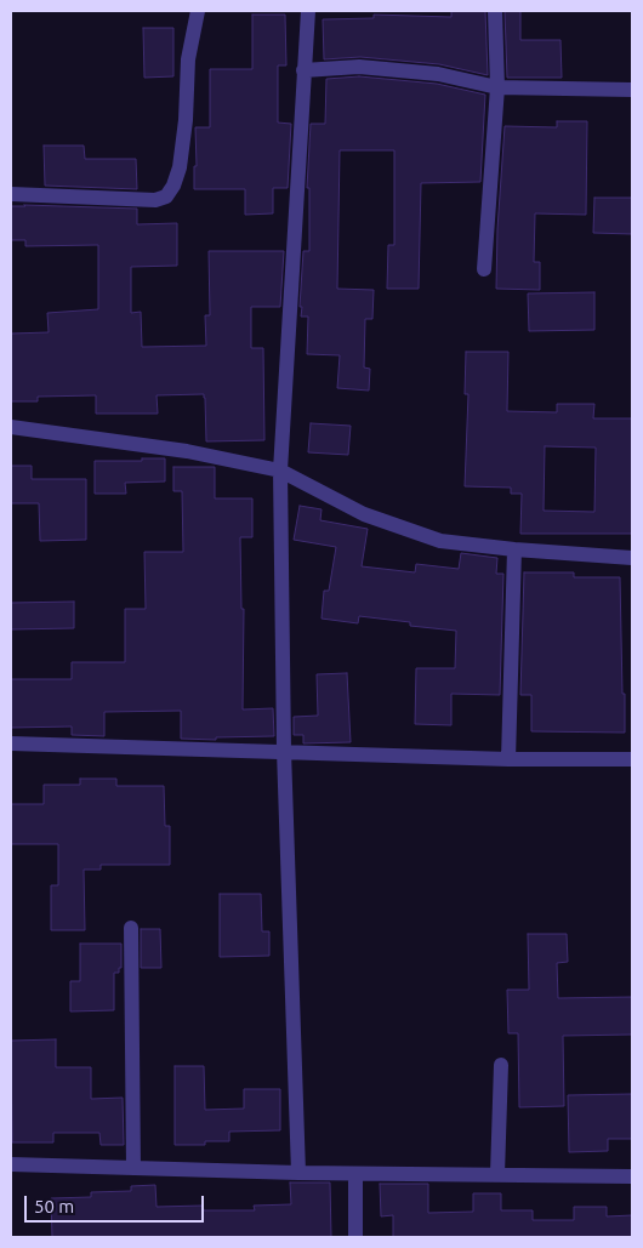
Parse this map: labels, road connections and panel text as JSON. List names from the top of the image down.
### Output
{
  "scale_bar": "50 m"
}
